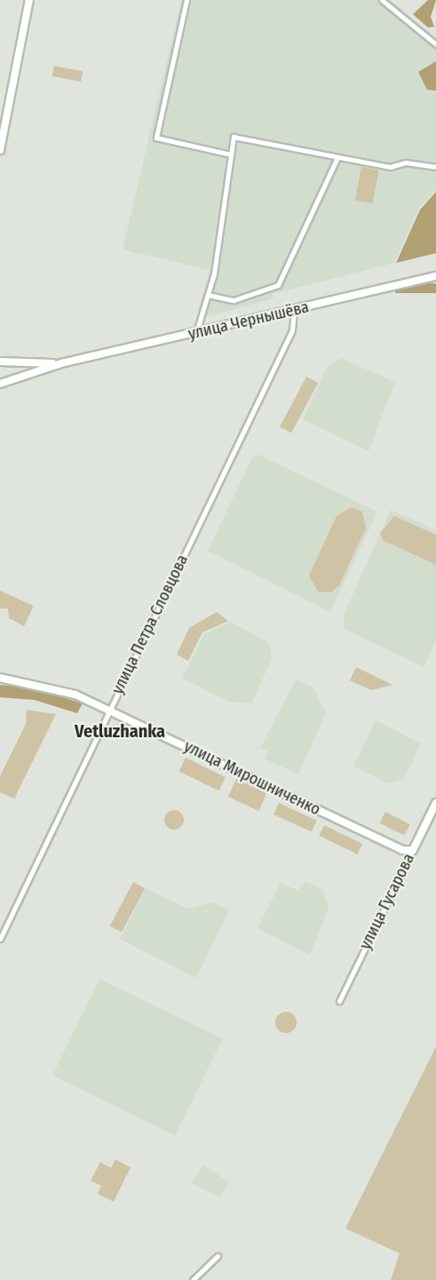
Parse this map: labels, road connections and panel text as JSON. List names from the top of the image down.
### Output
{
  "streets": {
    "street": [
      "улица Чернышёва",
      "улица Петра Словцова",
      "улица Мирошниченко",
      "улица Гусарова"
    ]
  },
  "crossings": [
    ["улица Чернышёва", "улица Петра Словцова"],
    ["улица Петра Словцова", "улица Мирошниченко"],
    ["улица Мирошниченко", "улица Гусарова"]
  ],
  "districts": ["Vetluzhanka"]
}
